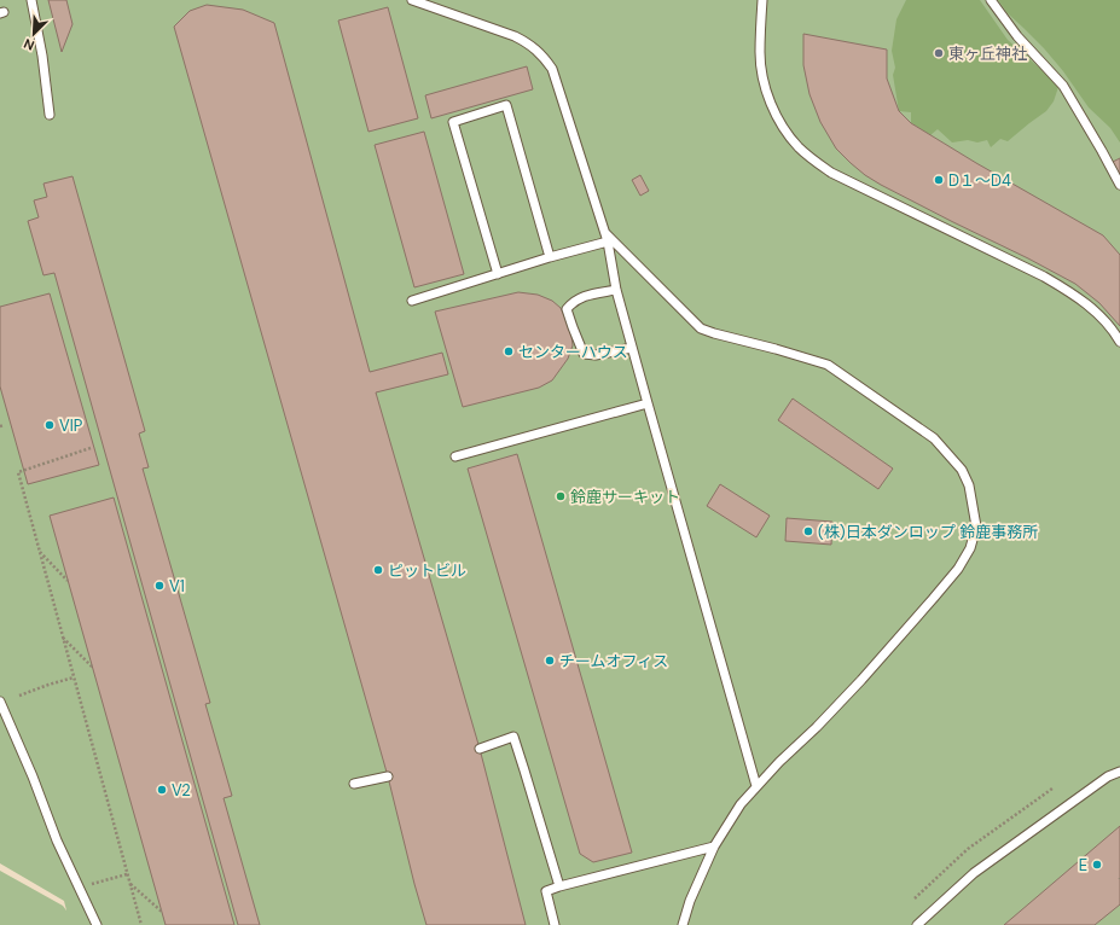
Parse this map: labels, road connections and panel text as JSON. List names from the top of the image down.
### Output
{
  "places": [
    "東ヶ丘神社",
    "D１～D4",
    "センターハウス",
    "VIP",
    "鈴鹿サーキット",
    "(株)日本ダンロップ 鈴鹿事務所",
    "ピットビル",
    "V1",
    "チームオフィス",
    "V2",
    "E"
  ],
  "north": "bottom left"
}
